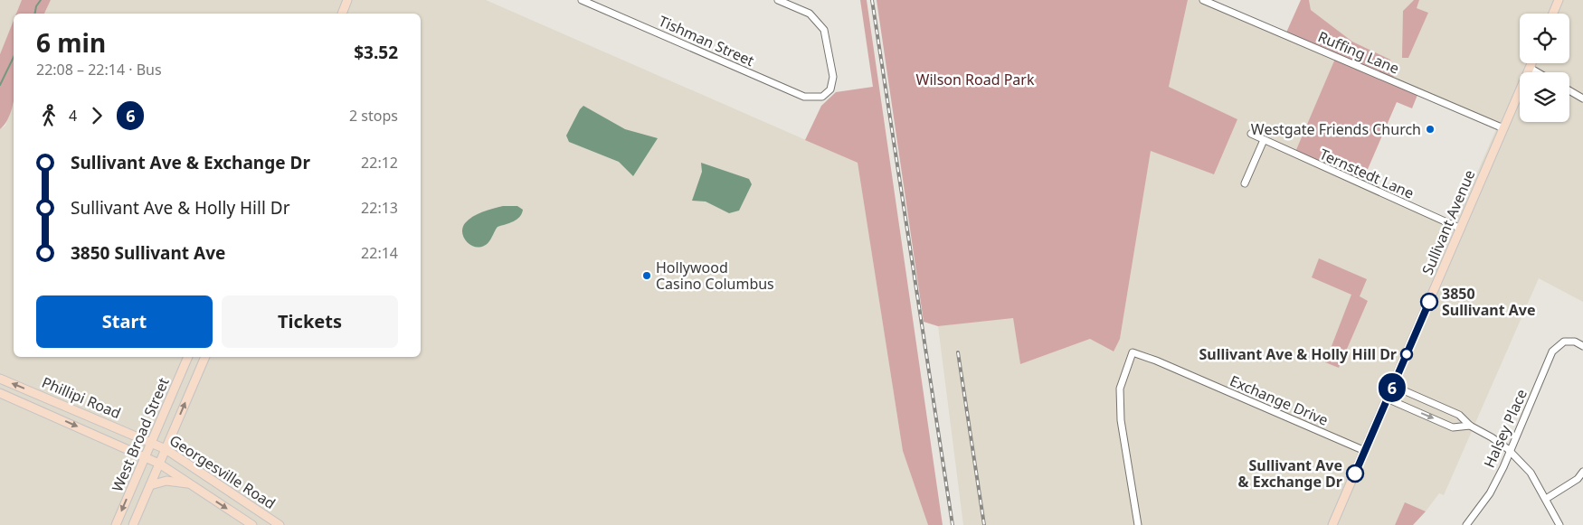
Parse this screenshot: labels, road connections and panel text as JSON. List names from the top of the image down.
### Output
{
  "streets": {
    "main road": [
      "Sullivant Avenue",
      "Phillipi Road",
      "West Broad Street",
      "Georgesville Road"
    ],
    "street": [
      "Tishman Street",
      "Ruffing Lane",
      "Ternstedt Lane",
      "Exchange Drive",
      "Halsey Place"
    ]
  },
  "crossings": [
    ["Ruffing Lane", "Sullivant Avenue"],
    ["Ternstedt Lane", "Sullivant Avenue"],
    ["Sullivant Avenue", "Exchange Drive"],
    ["Phillipi Road", "West Broad Street"],
    ["Phillipi Road", "Georgesville Road"],
    ["West Broad Street", "Georgesville Road"]
  ],
  "parks": ["Wilson Road Park"],
  "places": [
    "Westgate Friends Church",
    "Hollywood Casino Columbus",
    "3850 Sullivant Ave",
    "Sullivant Ave & Holly Hill Dr",
    "Sullivant Ave & Exchange Dr"
  ],
  "lines": ["bus line 6"],
  "page": {
    "on_map": "6",
    "heading": ["6 min", "22:08 – 22:14 · Bus", "$3.52"],
    "legs": ["4", "6", "2 stops"],
    "list": [
      {
        "name": "Sullivant Ave & Exchange Dr",
        "value": "22:12"
      },
      {
        "name": "Sullivant Ave & Holly Hill Dr",
        "value": "22:13"
      },
      {
        "name": "3850 Sullivant Ave",
        "value": "22:14"
      }
    ],
    "buttons": ["Start", "Tickets"]
  }
}
